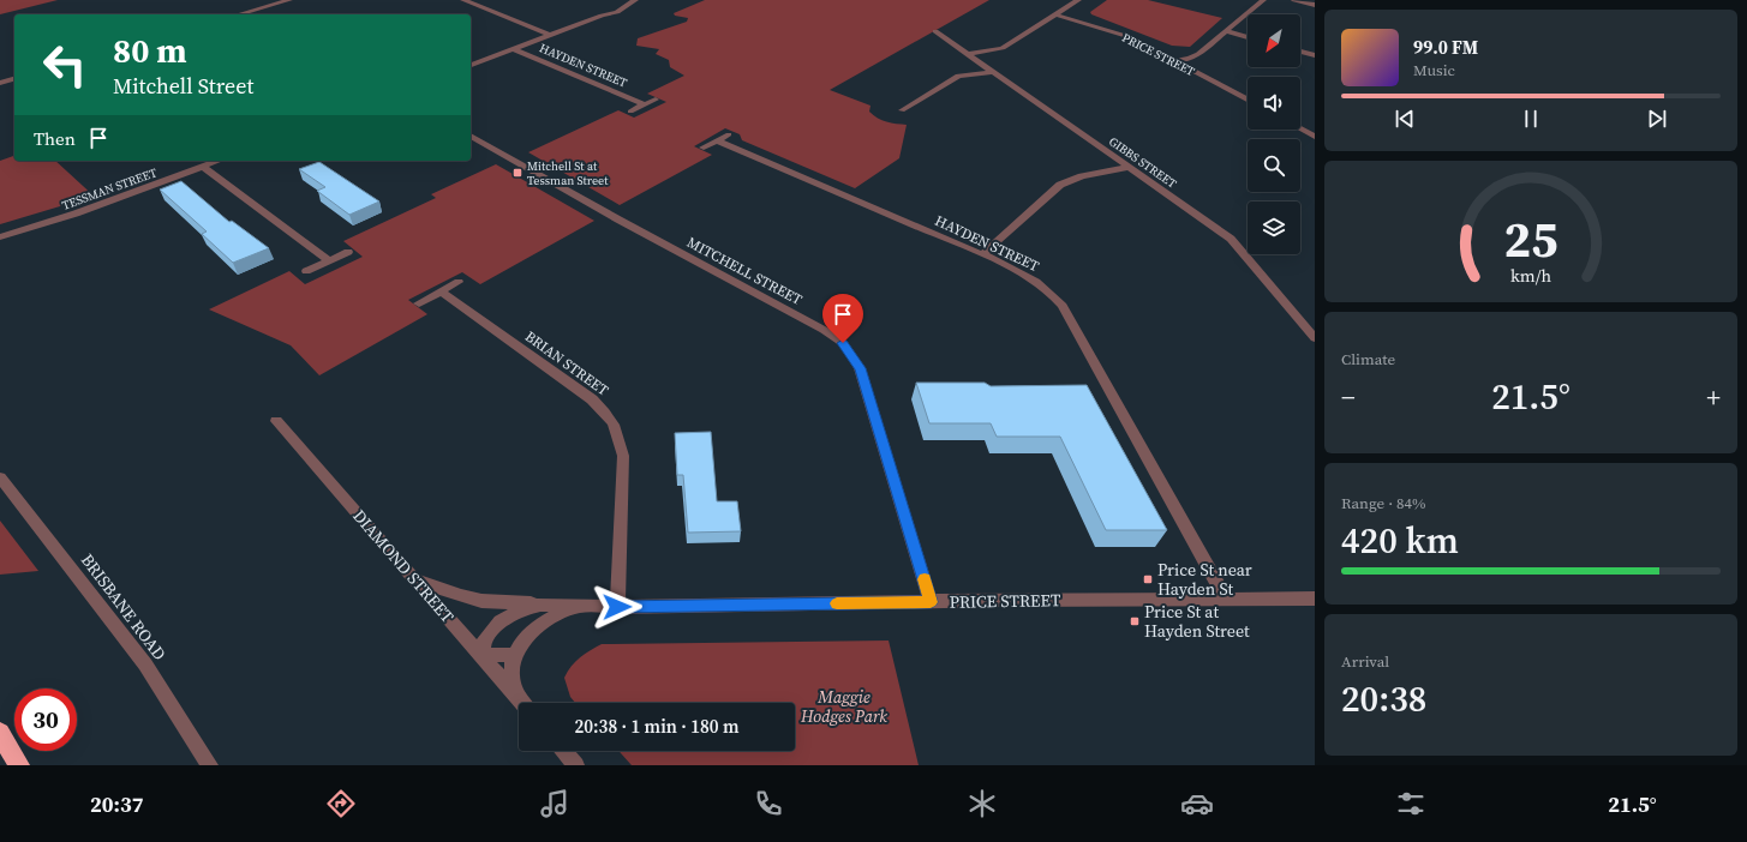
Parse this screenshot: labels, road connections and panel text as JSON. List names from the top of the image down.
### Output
{
  "streets": {
    "street": [
      "PRICE STREET",
      "HAYDEN STREET",
      "GIBBS STREET",
      "TESSMAN STREET",
      "MITCHELL STREET",
      "BRIAN STREET",
      "DIAMOND STREET",
      "BRISBANE ROAD"
    ]
  },
  "crossings": [
    ["PRICE STREET", "HAYDEN STREET"],
    ["PRICE STREET", "MITCHELL STREET"],
    ["PRICE STREET", "BRIAN STREET"],
    ["PRICE STREET", "DIAMOND STREET"]
  ],
  "parks": ["Maggie Hodges Park"],
  "places": {
    "transit": ["Mitchell St at Tessman Street", "Price St near Hayden St", "Price St at Hayden Street"]
  },
  "north": "bottom left",
  "page": {
    "turn": ["80 m", "Mitchell Street"],
    "song": ["99.0 FM", "Music"],
    "then": "Then",
    "tile": [
      "Climate",
      ["Range · 84%", "420 km"],
      ["Arrival", "20:38"]
    ],
    "heat": ["−", "21.5°", "+"],
    "limit": "30",
    "trip": "20:38 · 1 min · 180 m",
    "tabs": ["20:37", "21.5°"],
    "gauge": ["25", "km/h"]
  }
}
